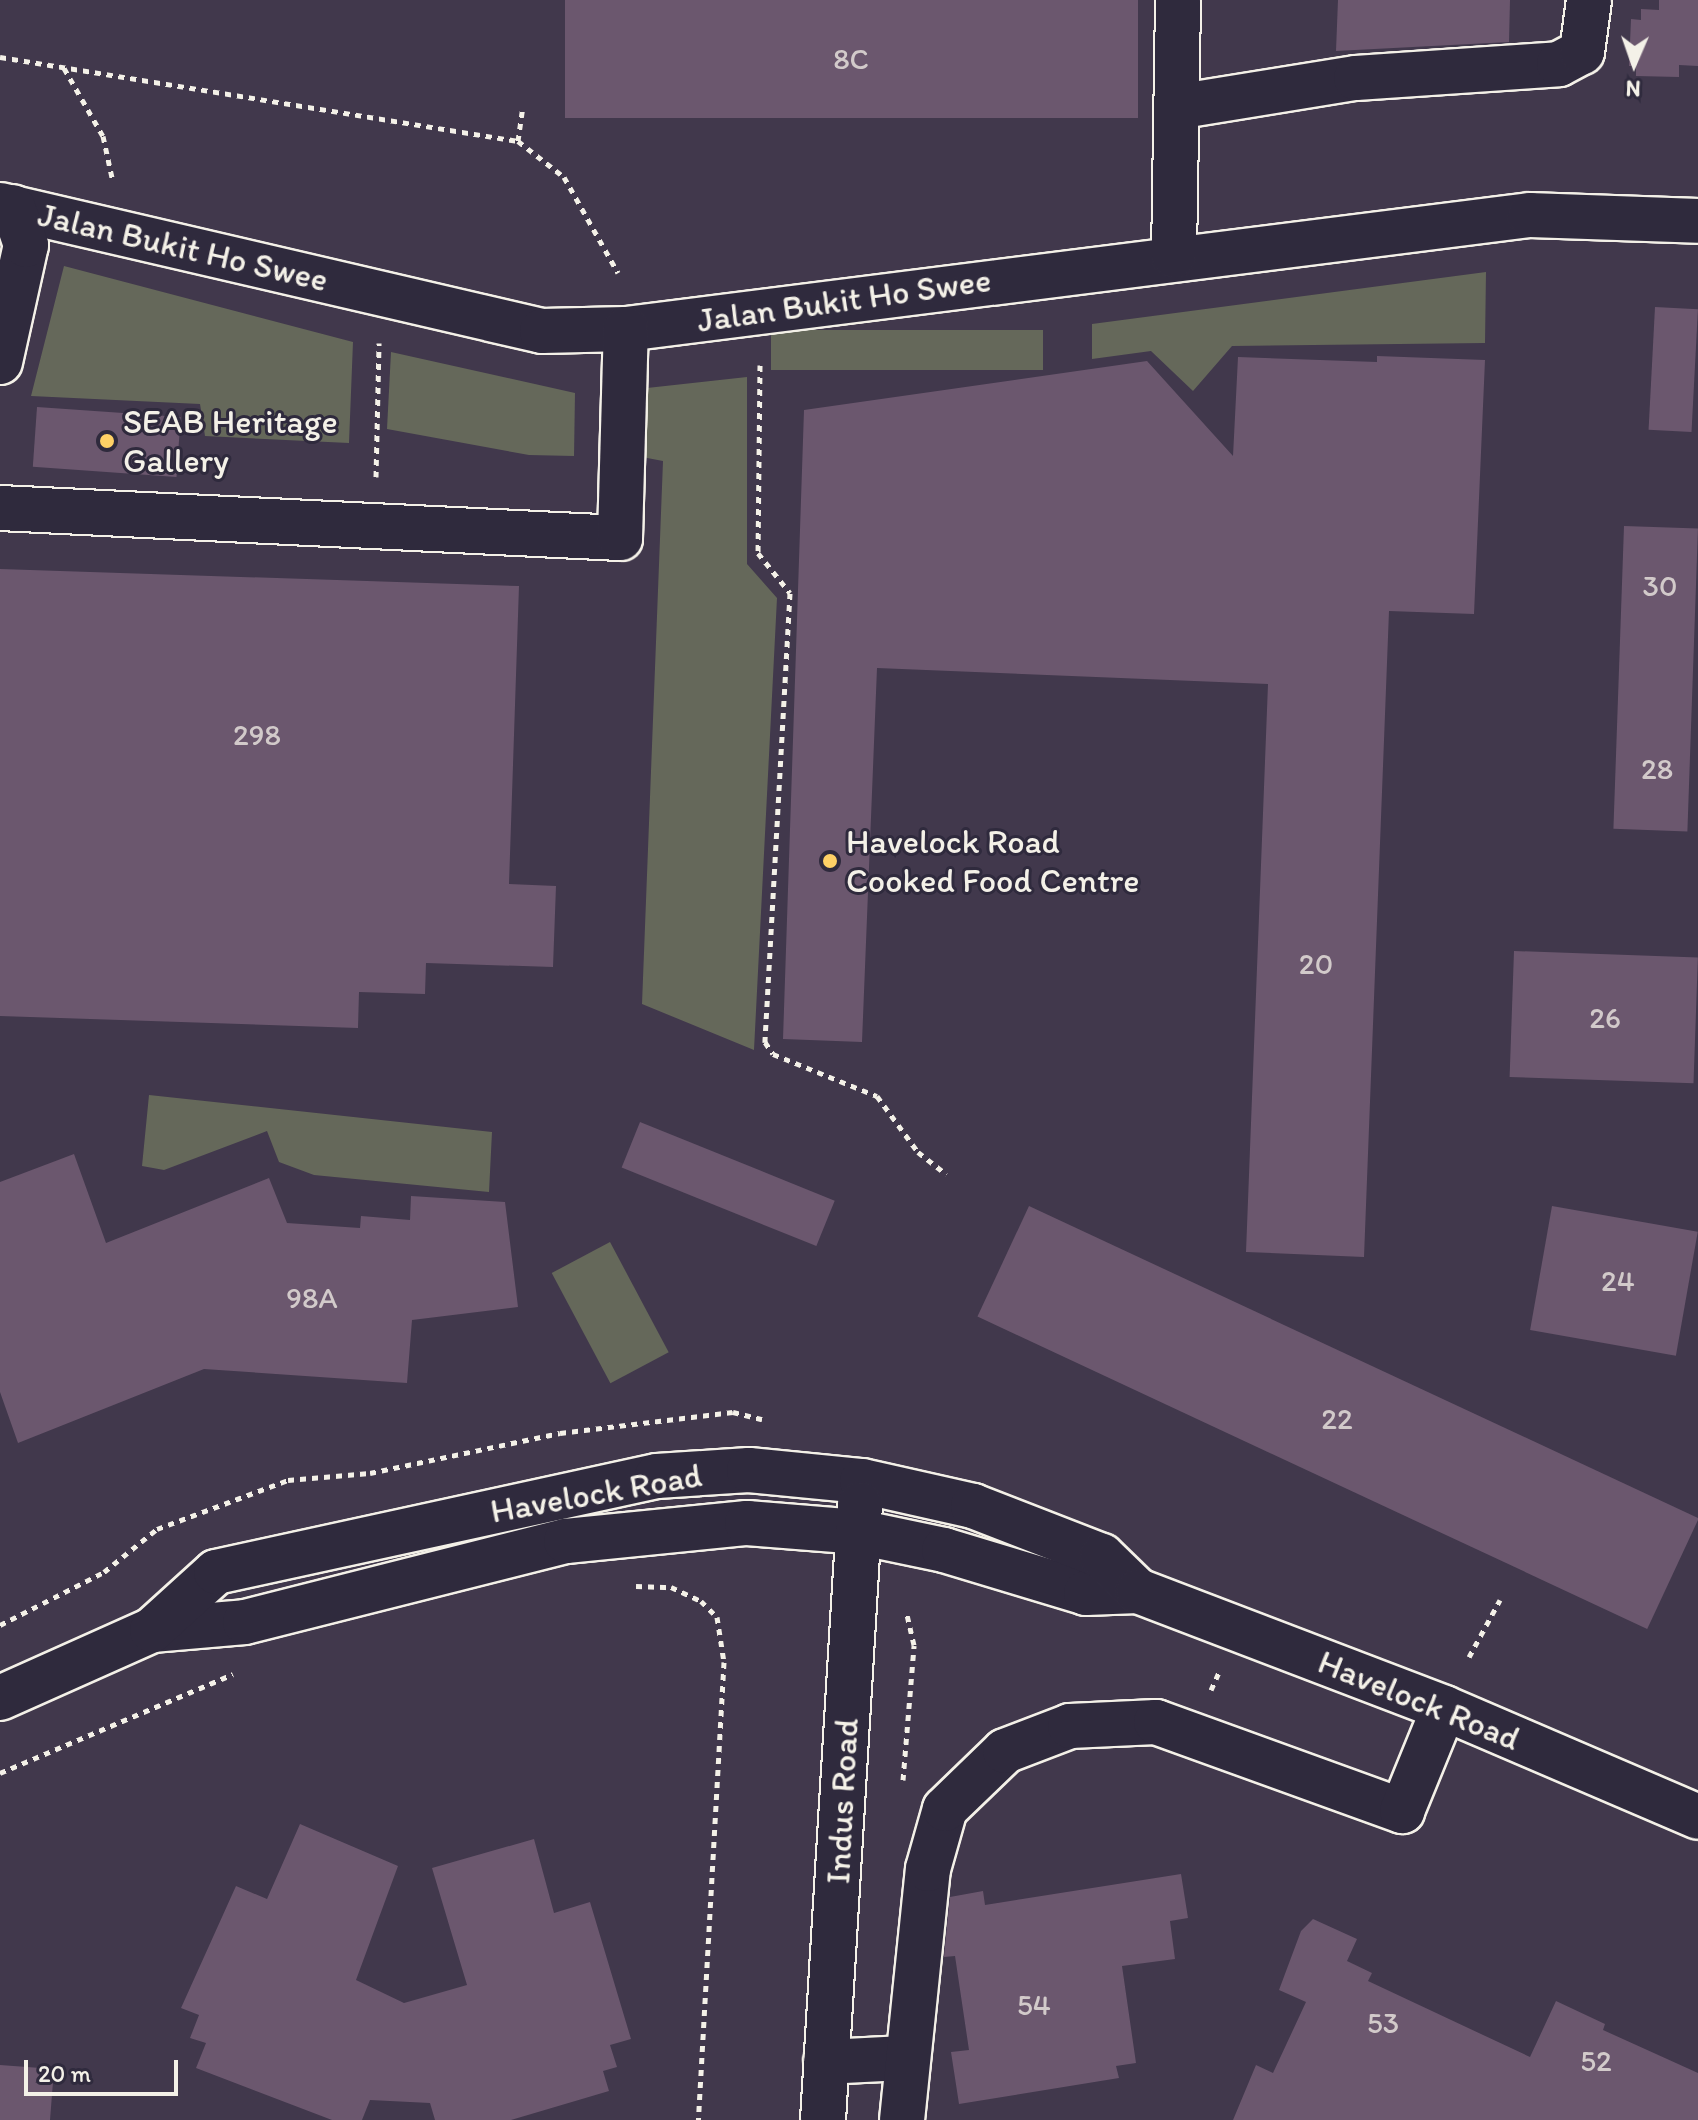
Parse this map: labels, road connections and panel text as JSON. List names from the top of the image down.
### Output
{
  "streets": {
    "street": ["Jalan Bukit Ho Swee", "Havelock Road", "Indus Road"]
  },
  "crossings": [
    ["Havelock Road", "Indus Road"]
  ],
  "places": ["SEAB Heritage Gallery", "Havelock Road Cooked Food Centre"],
  "house_numbers": [
    "8C",
    "30",
    "298",
    "28",
    "20",
    "26",
    "24",
    "98A",
    "22",
    "54",
    "53",
    "52"
  ],
  "scale_bar": "20 m",
  "north": "bottom"
}
